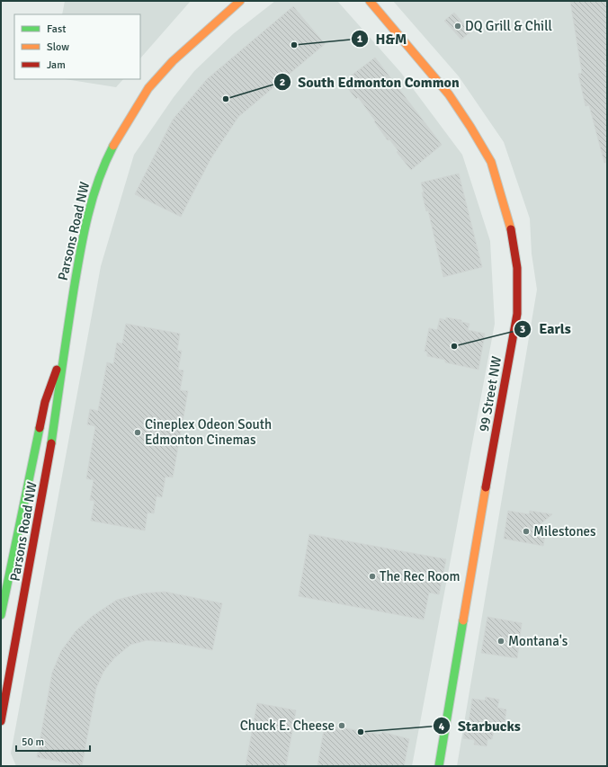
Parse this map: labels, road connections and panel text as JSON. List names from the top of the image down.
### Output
{
  "streets": {
    "main road": ["Parsons Road NW", "99 Street NW"]
  },
  "places": [
    "DQ Grill & Chill",
    "H&M",
    "South Edmonton Common",
    "Earls",
    "Cineplex Odeon South Edmonton Cinemas",
    "Milestones",
    "The Rec Room",
    "Montana's",
    "Chuck E. Cheese",
    "Starbucks"
  ],
  "legend": ["Fast", "Slow", "Jam"],
  "scale_bar": "50 m"
}
